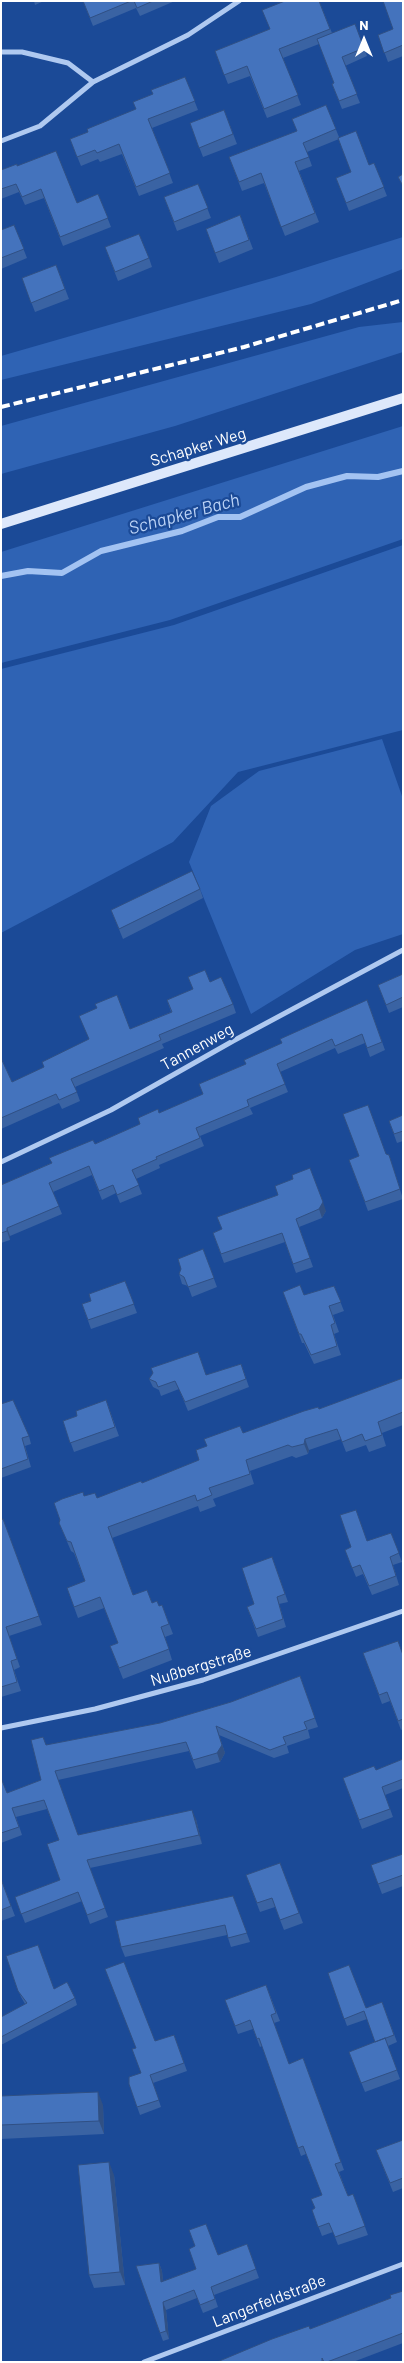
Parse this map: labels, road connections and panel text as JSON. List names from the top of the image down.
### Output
{
  "streets": {
    "street": [
      "Schapker Weg",
      "Tannenweg",
      "Nußbergstraße",
      "Langerfeldstraße"
    ]
  },
  "water": ["Schapker Bach"],
  "north": "top"
}
